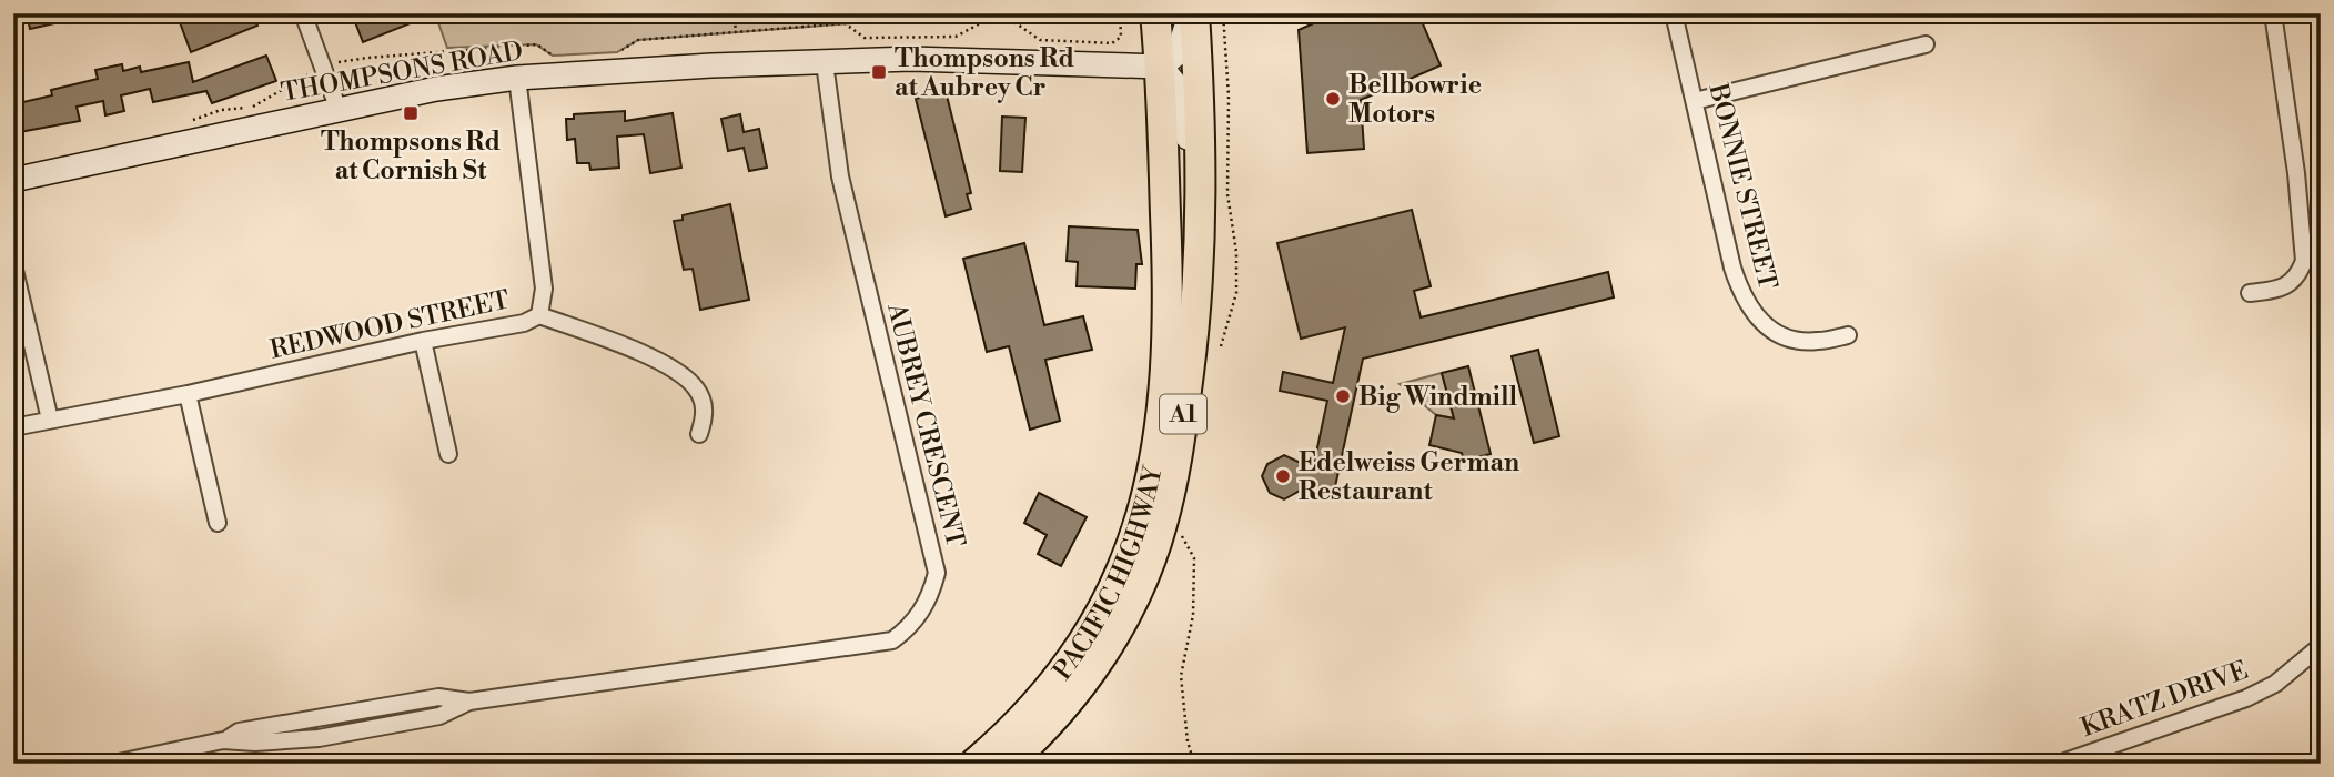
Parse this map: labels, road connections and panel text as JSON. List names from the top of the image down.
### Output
{
  "streets": {
    "highway": ["A1", "PACIFIC HIGHWAY"],
    "street": [
      "THOMPSONS ROAD",
      "BONNIE STREET",
      "REDWOOD STREET",
      "AUBREY CRESCENT",
      "KRATZ DRIVE"
    ]
  },
  "crossings": [
    ["THOMPSONS ROAD", "REDWOOD STREET"],
    ["THOMPSONS ROAD", "AUBREY CRESCENT"],
    ["THOMPSONS ROAD", "PACIFIC HIGHWAY"]
  ],
  "places": {
    "transit": ["Thompsons Rd at Aubrey Cr", "Thompsons Rd at Cornish St"],
    "other": ["Bellbowrie Motors", "Big Windmill", "Edelweiss German Restaurant"]
  }
}
